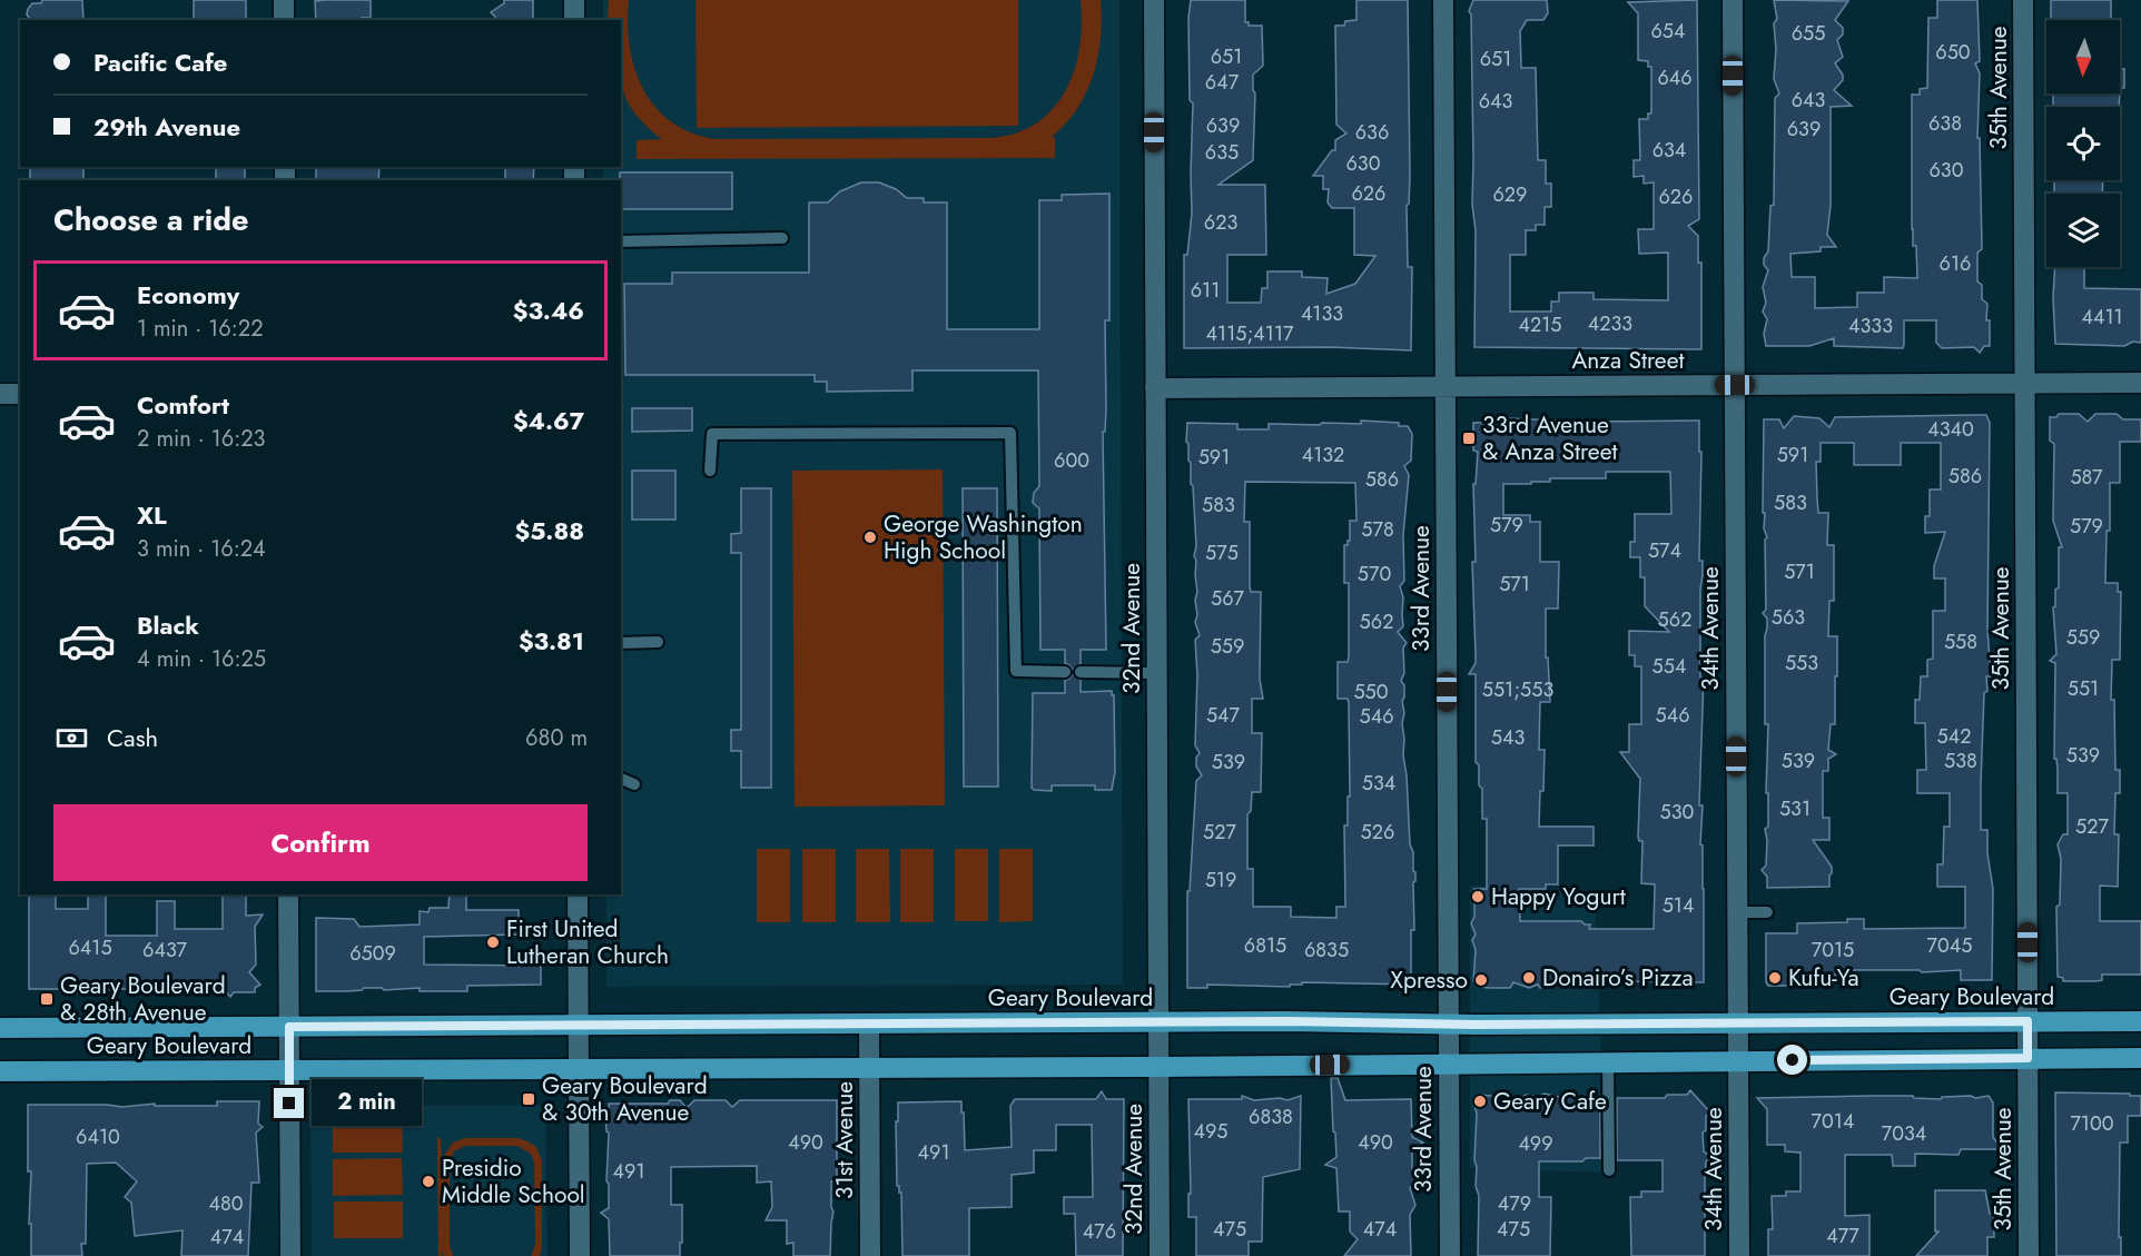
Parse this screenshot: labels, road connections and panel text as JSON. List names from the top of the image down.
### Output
{
  "streets": {
    "main road": ["Geary Boulevard"],
    "street": [
      "35th Avenue",
      "Anza Street",
      "33rd Avenue",
      "32nd Avenue",
      "34th Avenue",
      "31st Avenue"
    ]
  },
  "crossings": [
    ["35th Avenue", "Anza Street"],
    ["35th Avenue", "Geary Boulevard"],
    ["Anza Street", "33rd Avenue"],
    ["Anza Street", "32nd Avenue"],
    ["Anza Street", "34th Avenue"],
    ["33rd Avenue", "Geary Boulevard"],
    ["32nd Avenue", "Geary Boulevard"],
    ["34th Avenue", "Geary Boulevard"],
    ["Geary Boulevard", "31st Avenue"]
  ],
  "places": {
    "transit": ["33rd Avenue & Anza Street", "Geary Boulevard & 28th Avenue", "Geary Boulevard & 30th Avenue"],
    "other": [
      "George Washington High School",
      "Happy Yogurt",
      "First United Lutheran Church",
      "Donairo’s Pizza",
      "Kufu-Ya",
      "Xpresso",
      "Geary Cafe",
      "Presidio Middle School"
    ]
  },
  "house_numbers": [
    "654",
    "655",
    "650",
    "651",
    "651",
    "646",
    "647",
    "643",
    "643",
    "638",
    "639",
    "639",
    "636",
    "634",
    "635",
    "630",
    "630",
    "626",
    "629",
    "626",
    "623",
    "616",
    "611",
    "4133",
    "4411",
    "4233",
    "4215",
    "4333",
    "4115;4117",
    "4340",
    "4132",
    "591",
    "591",
    "600",
    "586",
    "587",
    "586",
    "583",
    "583",
    "579",
    "579",
    "578",
    "574",
    "575",
    "571",
    "570",
    "571",
    "567",
    "563",
    "562",
    "562",
    "559",
    "558",
    "559",
    "553",
    "554",
    "551",
    "551;553",
    "550",
    "547",
    "546",
    "546",
    "542",
    "543",
    "539",
    "539",
    "538",
    "539",
    "534",
    "531",
    "530",
    "527",
    "527",
    "526",
    "519",
    "514",
    "6815",
    "7045",
    "6415",
    "6437",
    "6835",
    "7015",
    "6509",
    "6838",
    "7014",
    "7100",
    "495",
    "7034",
    "6410",
    "490",
    "490",
    "499",
    "491",
    "491",
    "480",
    "479",
    "475",
    "474",
    "475",
    "476",
    "477",
    "474"
  ],
  "north": "bottom",
  "page": {
    "banner": ["Pacific Cafe", "29th Avenue"],
    "heading": "Choose a ride",
    "list": [
      {
        "name": "Economy",
        "note": "1 min · 16:22",
        "value": "$3.46"
      },
      {
        "name": "Comfort",
        "note": "2 min · 16:23",
        "value": "$4.67"
      },
      {
        "name": "XL",
        "note": "3 min · 16:24",
        "value": "$5.88"
      },
      {
        "name": "Black",
        "note": "4 min · 16:25",
        "value": "$3.81"
      }
    ],
    "pay": ["Cash", "680 m"],
    "buttons": "Confirm",
    "bubble": "2 min"
  }
}
